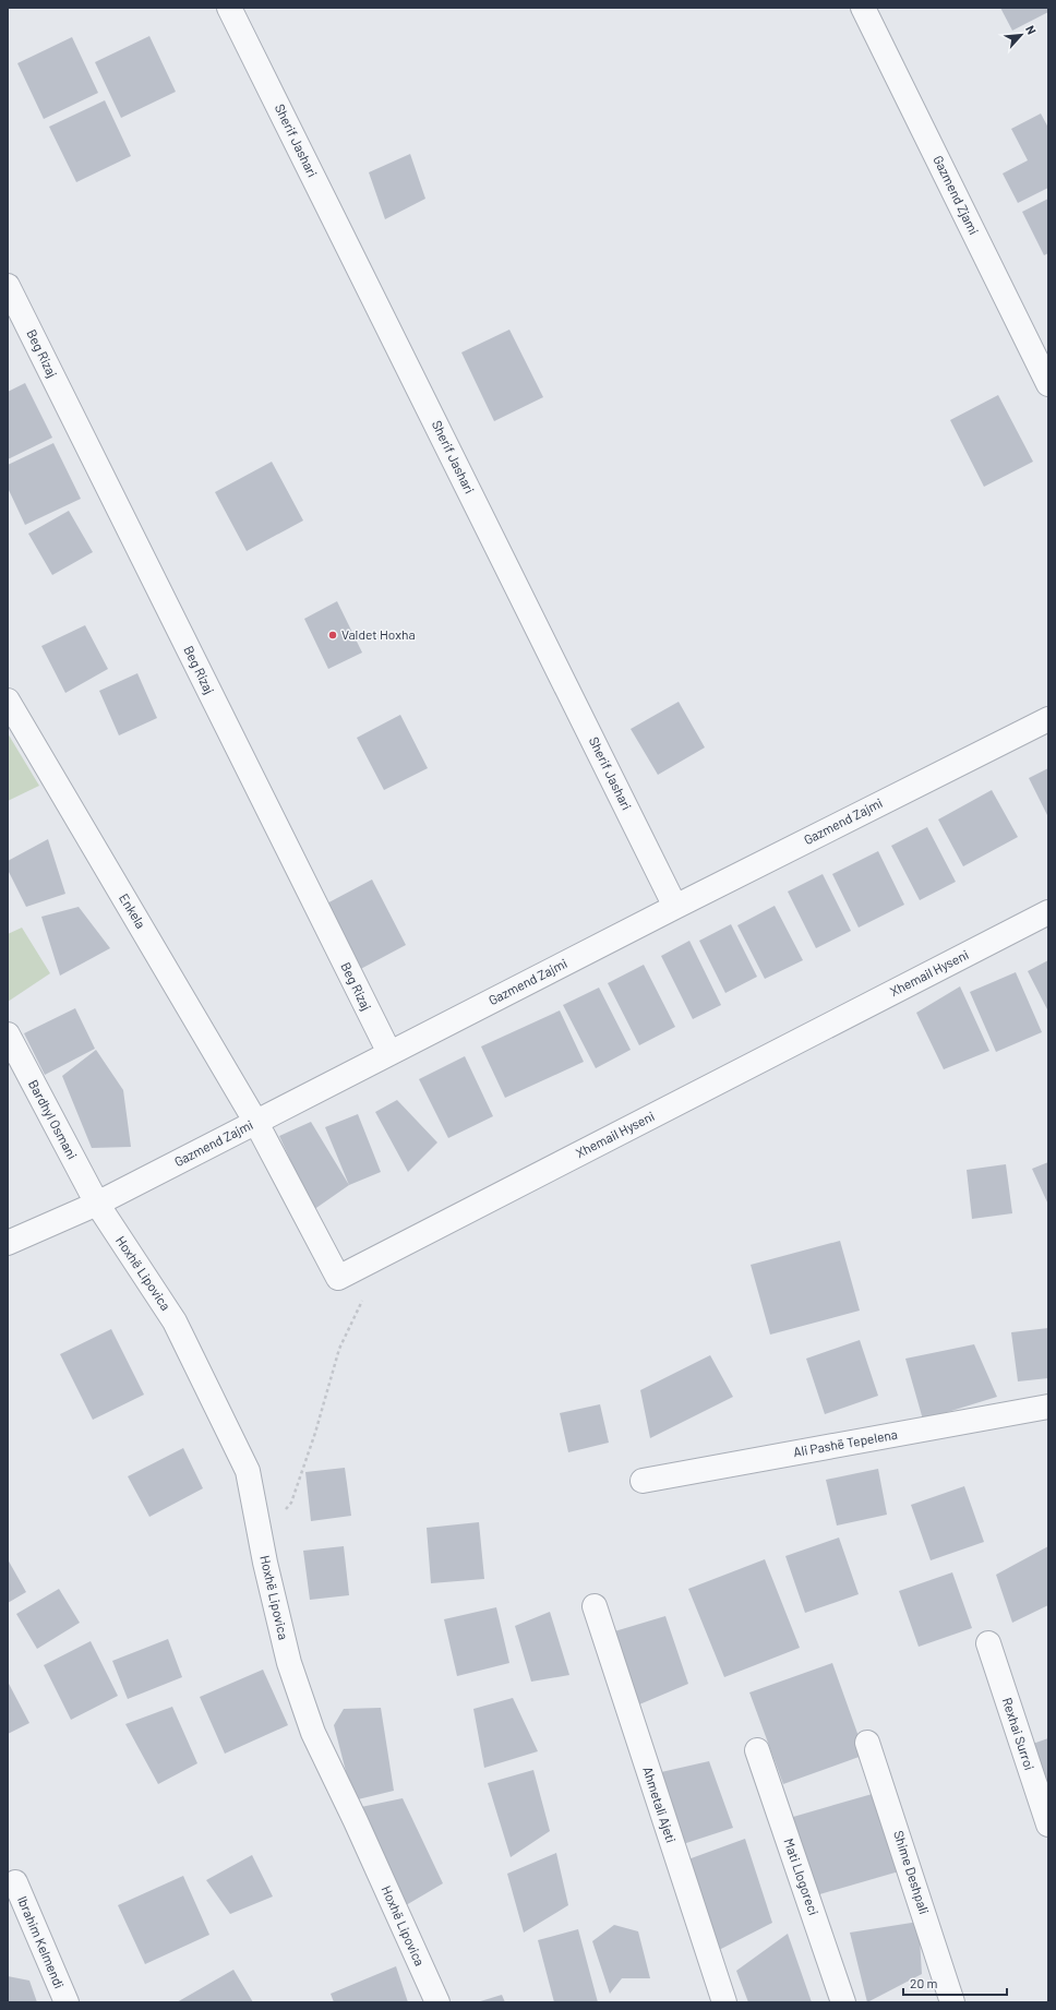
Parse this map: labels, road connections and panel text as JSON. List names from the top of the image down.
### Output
{
  "streets": {
    "street": [
      "Sherif Jashari",
      "Gazmend Zjami",
      "Beg Rizaj",
      "Gazmend Zajmi",
      "Enkela",
      "Xhemail Hyseni",
      "Bardhyl Osmani",
      "Hoxhë Lipovica",
      "Ali Pashë Tepelena",
      "Rexhai Surroi",
      "Ahmetali Ajeti",
      "Shime Deshpali",
      "Mati Llogoreci",
      "Ibrahim Kelmendi"
    ]
  },
  "crossings": [
    ["Sherif Jashari", "Gazmend Zajmi"],
    ["Beg Rizaj", "Gazmend Zajmi"],
    ["Gazmend Zajmi", "Enkela"],
    ["Gazmend Zajmi", "Xhemail Hyseni"],
    ["Gazmend Zajmi", "Bardhyl Osmani"],
    ["Gazmend Zajmi", "Hoxhë Lipovica"],
    ["Enkela", "Xhemail Hyseni"],
    ["Bardhyl Osmani", "Hoxhë Lipovica"]
  ],
  "places": ["Valdet Hoxha"],
  "scale_bar": "20 m",
  "north": "top right"
}
